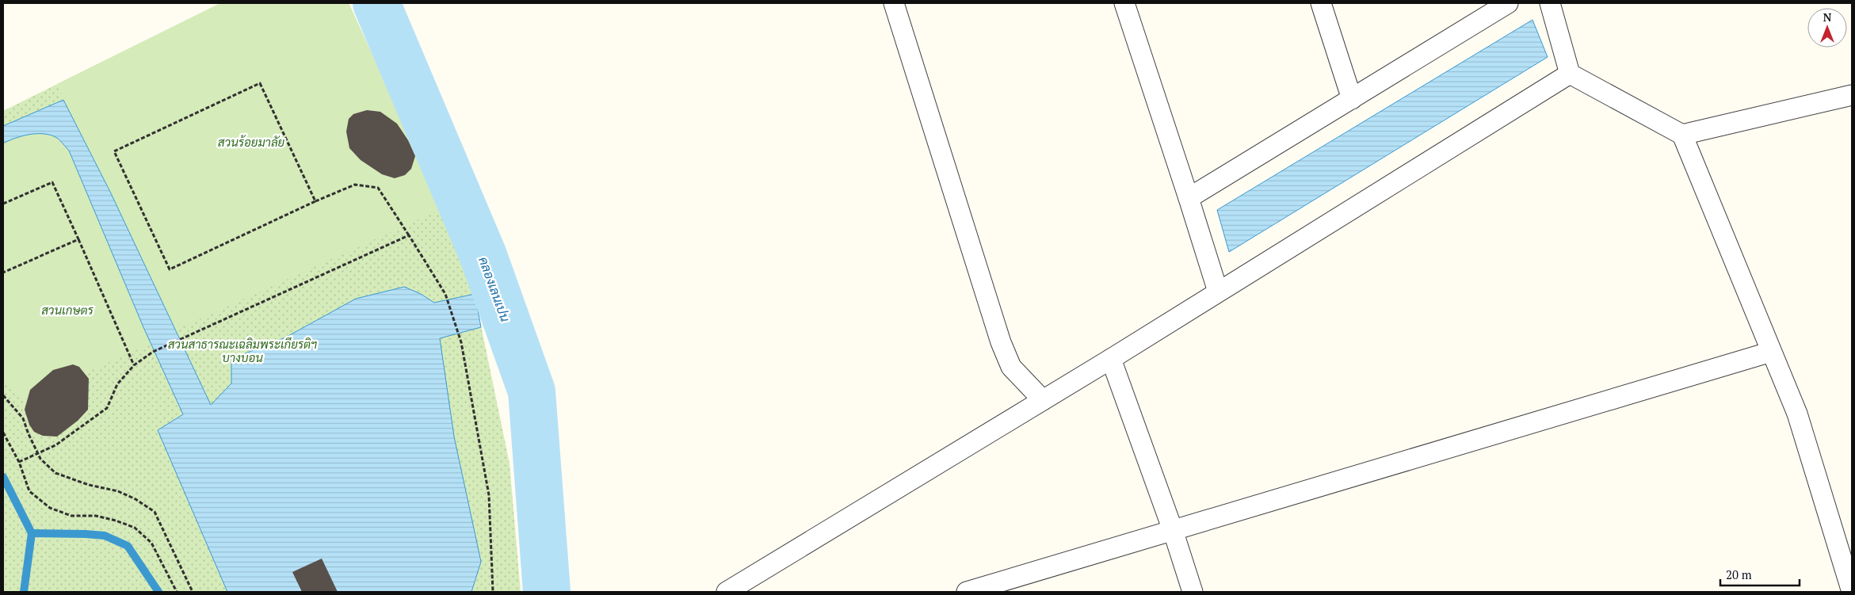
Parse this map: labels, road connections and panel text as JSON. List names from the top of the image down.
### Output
{
  "water": ["คลองเลนเปน"],
  "parks": ["สวนร้อยมาลัย", "สวนเกษตร", "สวนสาธารณะเฉลิมพระเกียรติฯ บางบอน"],
  "scale_bar": "20 m",
  "north": "top"
}
